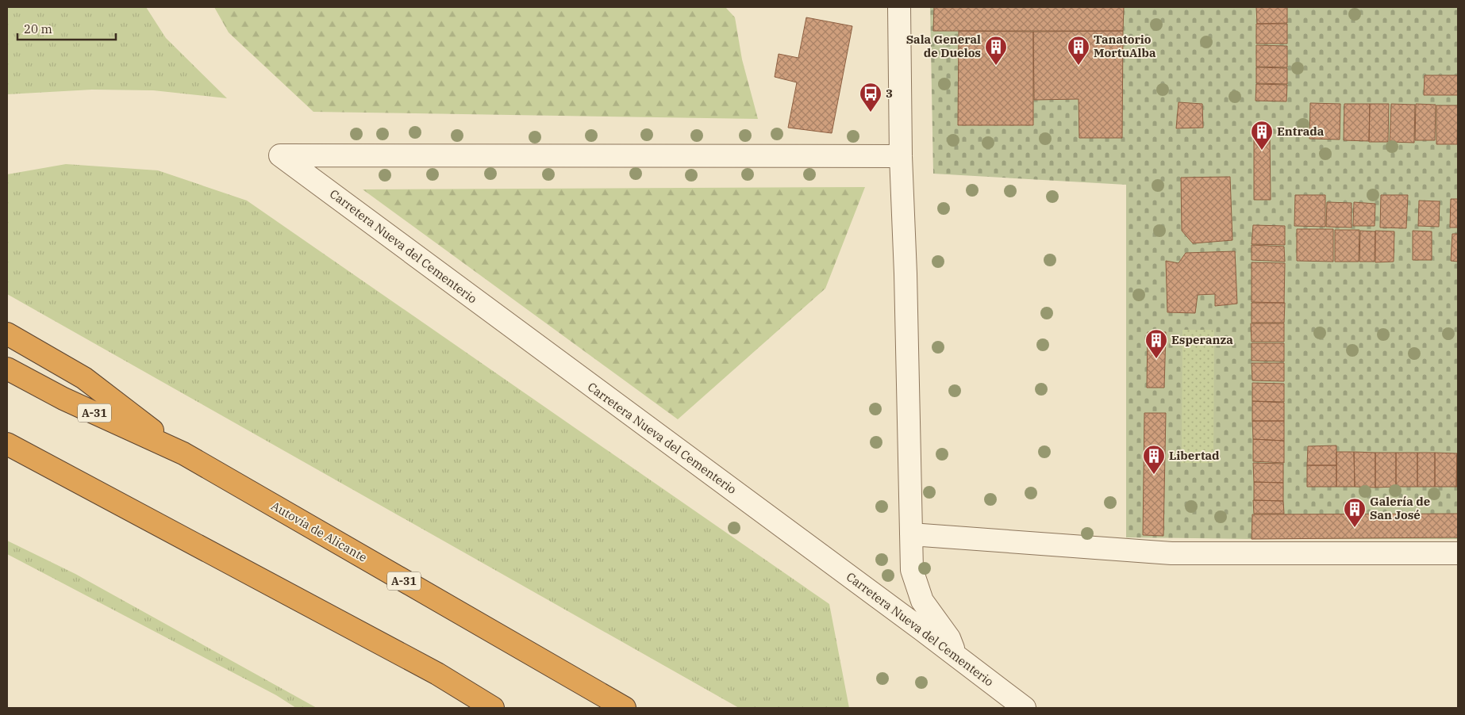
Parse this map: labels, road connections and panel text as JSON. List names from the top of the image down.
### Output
{
  "streets": {
    "highway": ["A-31", "Autovía de Alicante"],
    "street": ["Carretera Nueva del Cementerio"]
  },
  "places": {
    "building": [
      "Sala General de Duelos",
      "Tanatorio MortuAlba",
      "Entrada",
      "Esperanza",
      "Libertad",
      "Galería de San José"
    ],
    "bus stop": ["3"]
  },
  "scale_bar": "20 m"
}
